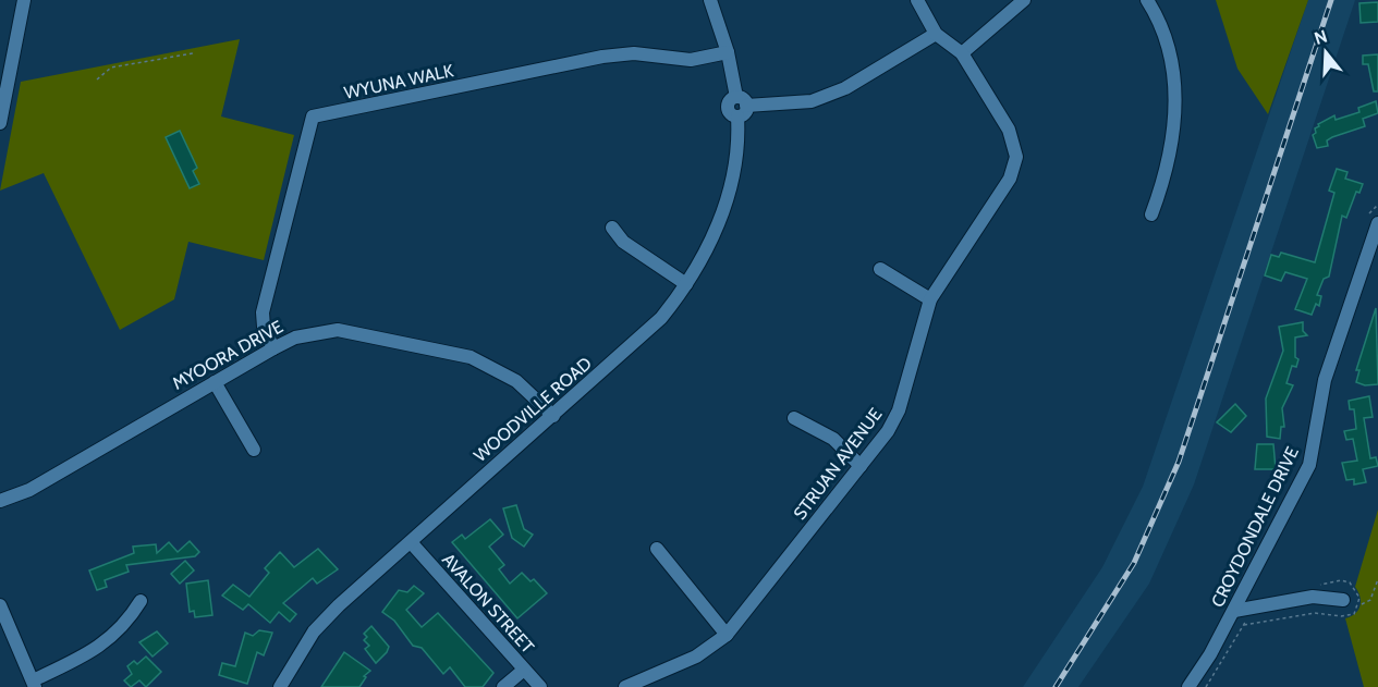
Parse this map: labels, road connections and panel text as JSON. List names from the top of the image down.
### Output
{
  "streets": {
    "street": [
      "WYUNA WALK",
      "MYOORA DRIVE",
      "WOODVILLE ROAD",
      "STRUAN AVENUE",
      "CROYDONDALE DRIVE",
      "AVALON STREET"
    ]
  },
  "crossings": [
    ["WYUNA WALK", "MYOORA DRIVE"],
    ["WYUNA WALK", "WOODVILLE ROAD"],
    ["MYOORA DRIVE", "WOODVILLE ROAD"],
    ["WOODVILLE ROAD", "AVALON STREET"]
  ],
  "north": "top"
}
